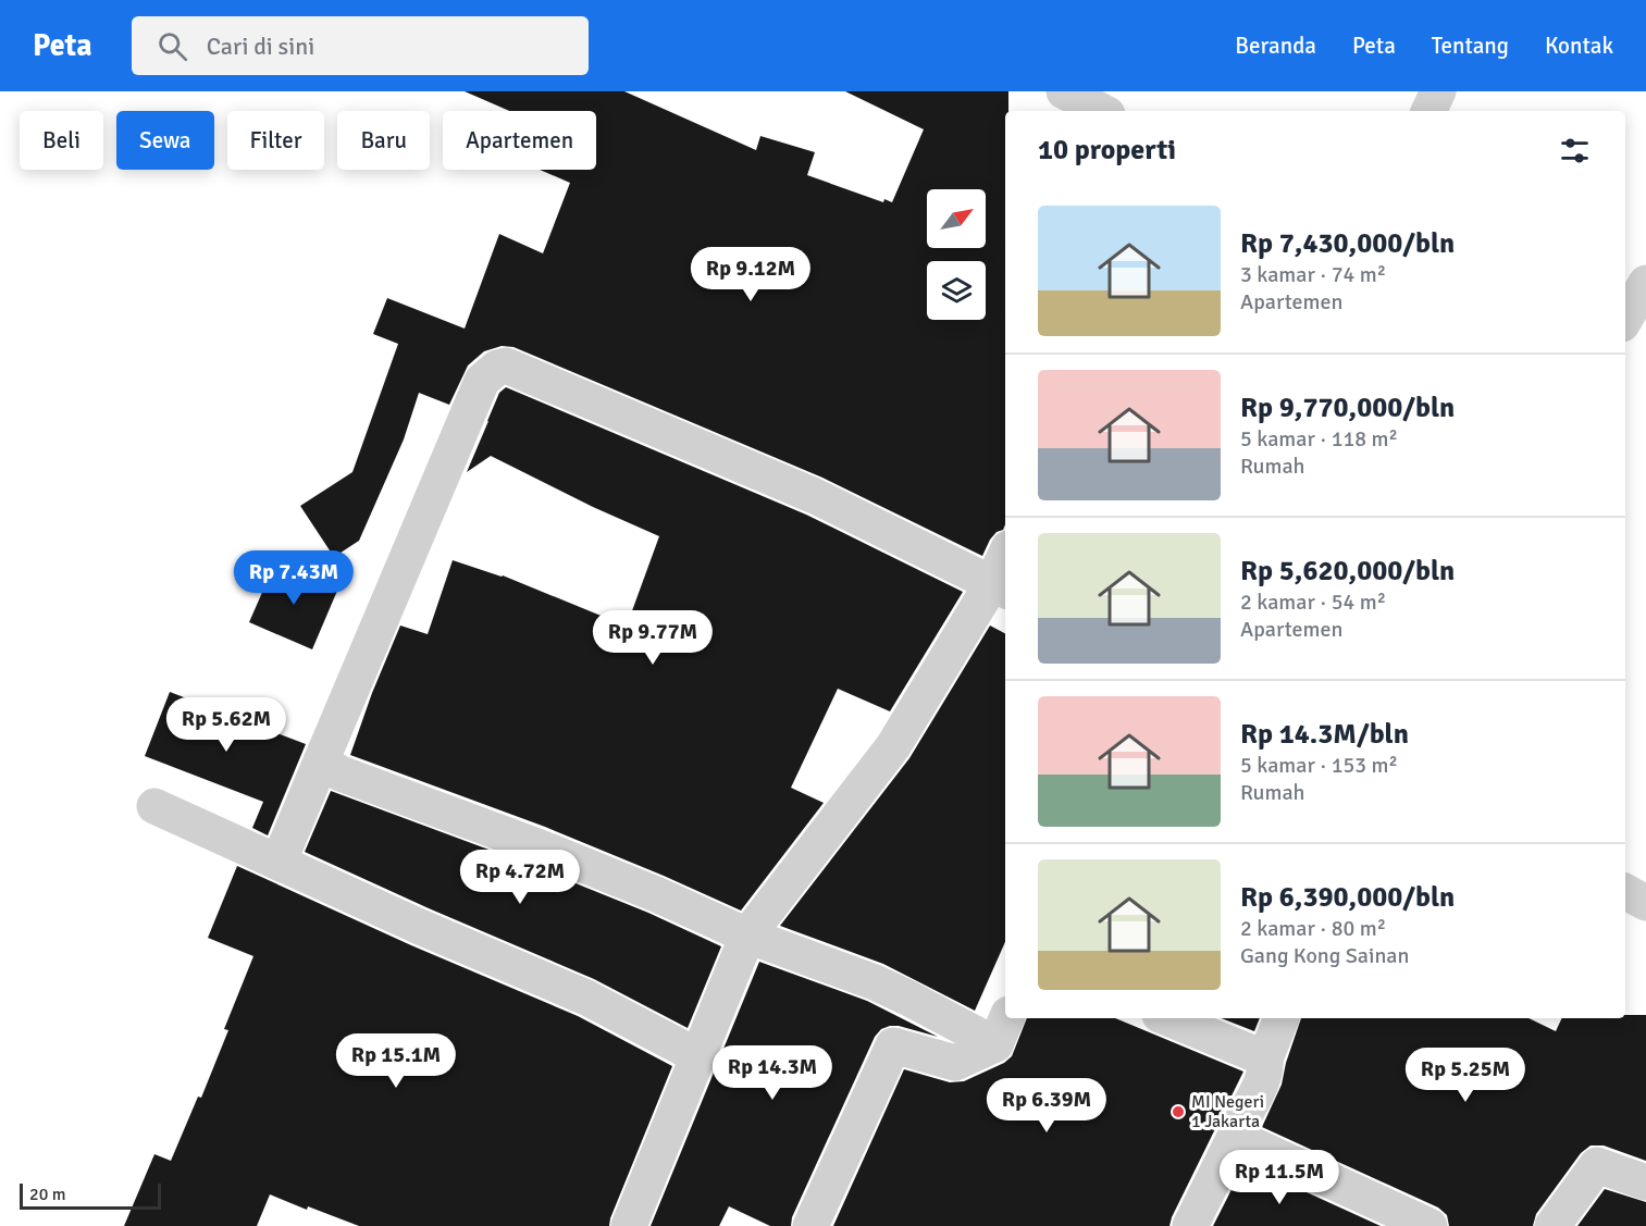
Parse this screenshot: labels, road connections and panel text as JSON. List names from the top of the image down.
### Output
{
  "places": ["MI Negeri 1 Jakarta"],
  "scale_bar": "20 m",
  "north": "top right",
  "page": {
    "header": "Peta",
    "search": "Cari di sini",
    "nav": [
      "Beranda",
      "Peta",
      "Tentang",
      "Kontak"
    ],
    "chip": [
      "Beli",
      "Sewa",
      "Filter",
      "Baru",
      "Apartemen"
    ],
    "heading": "10 properti",
    "list": [
      {
        "name": "Rp 7,430,000/bln",
        "note": "3 kamar · 74 m² · Apartemen"
      },
      {
        "name": "Rp 9,770,000/bln",
        "note": "5 kamar · 118 m² · Rumah"
      },
      {
        "name": "Rp 5,620,000/bln",
        "note": "2 kamar · 54 m² · Apartemen"
      },
      {
        "name": "Rp 14.3M/bln",
        "note": "5 kamar · 153 m² · Rumah"
      },
      {
        "name": "Rp 6,390,000/bln",
        "note": "2 kamar · 80 m² · Gang Kong Sainan"
      }
    ],
    "price": [
      "Rp 9.12M",
      "Rp 7.43M",
      "Rp 9.77M",
      "Rp 5.62M",
      "Rp 4.72M",
      "Rp 15.1M",
      "Rp 14.3M",
      "Rp 5.25M",
      "Rp 6.39M",
      "Rp 11.5M"
    ],
    "scale": "20 m"
  }
}
